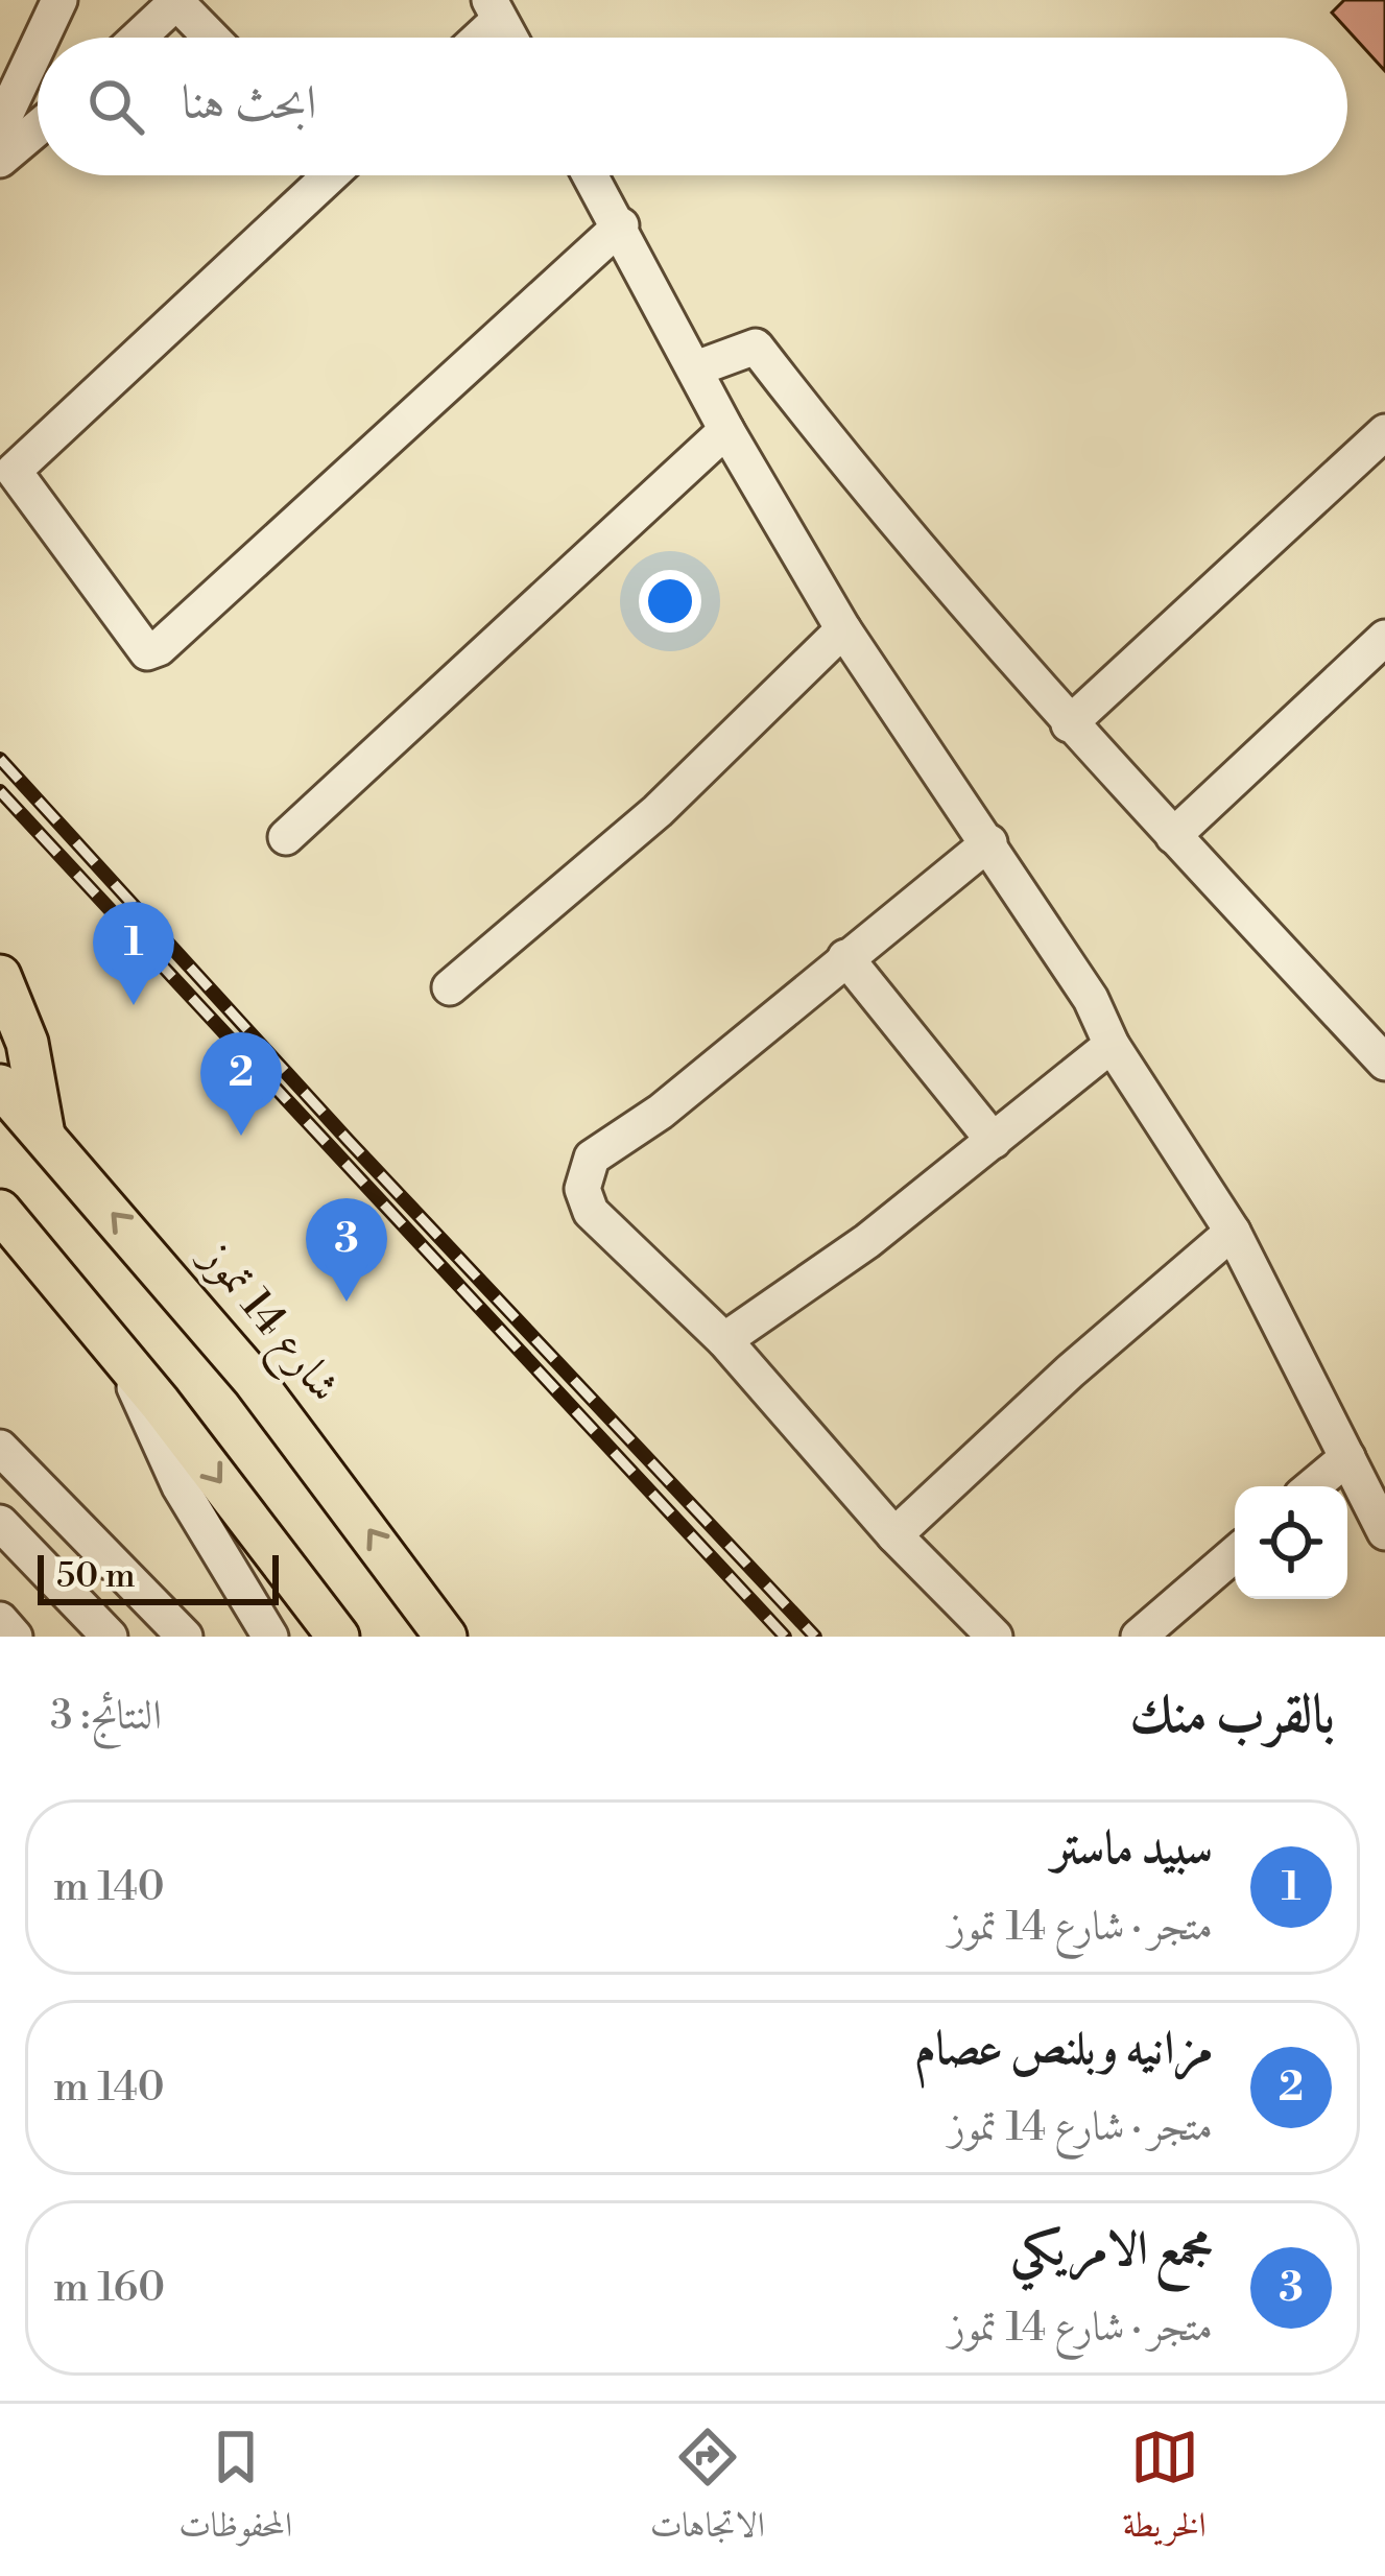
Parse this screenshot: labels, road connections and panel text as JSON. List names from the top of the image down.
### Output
{
  "streets": {
    "main road": ["شارع 14 تموز"]
  },
  "scale_bar": "50 m",
  "page": {
    "search": "ابحث هنا",
    "pins": ["1", "2", "3"],
    "scale": "50 m",
    "heading": ["بالقرب منك", "النتائج: 3"],
    "list": [
      {
        "mark": "1",
        "name": "سبيد ماستر",
        "note": "متجر · شارع 14 تموز",
        "value": "140 m"
      },
      {
        "mark": "2",
        "name": "مزانيه وبلنص عصام",
        "note": "متجر · شارع 14 تموز",
        "value": "140 m"
      },
      {
        "mark": "3",
        "name": "مجمع الامريكي",
        "note": "متجر · شارع 14 تموز",
        "value": "160 m"
      }
    ],
    "nav": ["الخريطة", "الاتجاهات", "المحفوظات"]
  }
}
